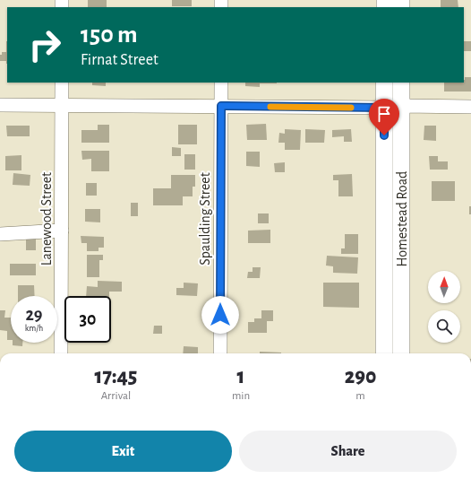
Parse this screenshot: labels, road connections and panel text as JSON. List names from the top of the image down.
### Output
{
  "streets": {
    "main road": ["Homestead Road"],
    "street": ["Lanewood Street", "Spaulding Street"]
  },
  "north": "top",
  "page": {
    "turn": ["150 m", "Firnat Street"],
    "speed": "29 km/h",
    "limit": "30",
    "eta": [
      "17:45",
      "Arrival",
      "1",
      "min",
      "290",
      "m"
    ],
    "buttons": ["Exit", "Share"]
  }
}
